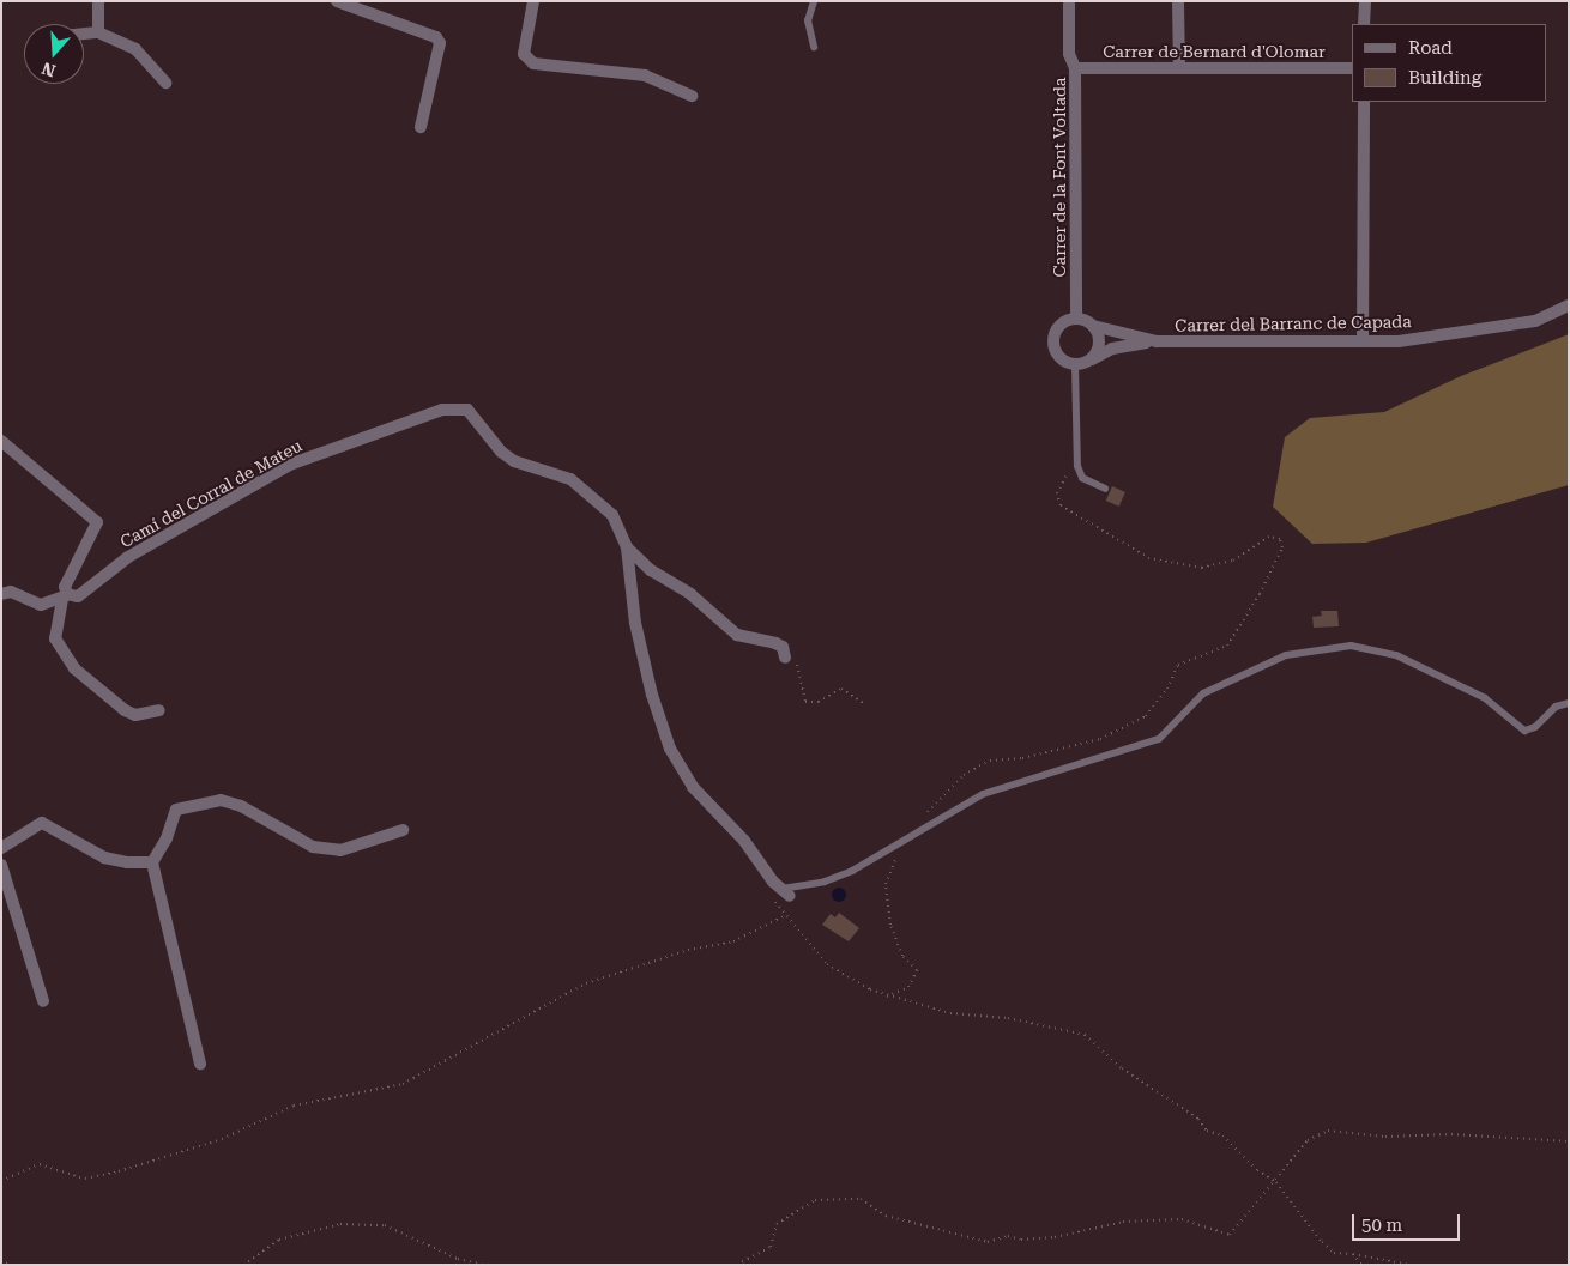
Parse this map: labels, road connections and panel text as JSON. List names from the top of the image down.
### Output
{
  "streets": {
    "street": [
      "Carrer de Bernard d'Olomar",
      "Carrer de la Font Voltada",
      "Carrer del Barranc de Capada",
      "Camí del Corral de Mateu"
    ]
  },
  "crossings": [
    ["Carrer de Bernard d'Olomar", "Carrer de la Font Voltada"],
    ["Carrer de la Font Voltada", "Carrer del Barranc de Capada"]
  ],
  "legend": ["Road", "Building"],
  "scale_bar": "50 m",
  "north": "bottom"
}
